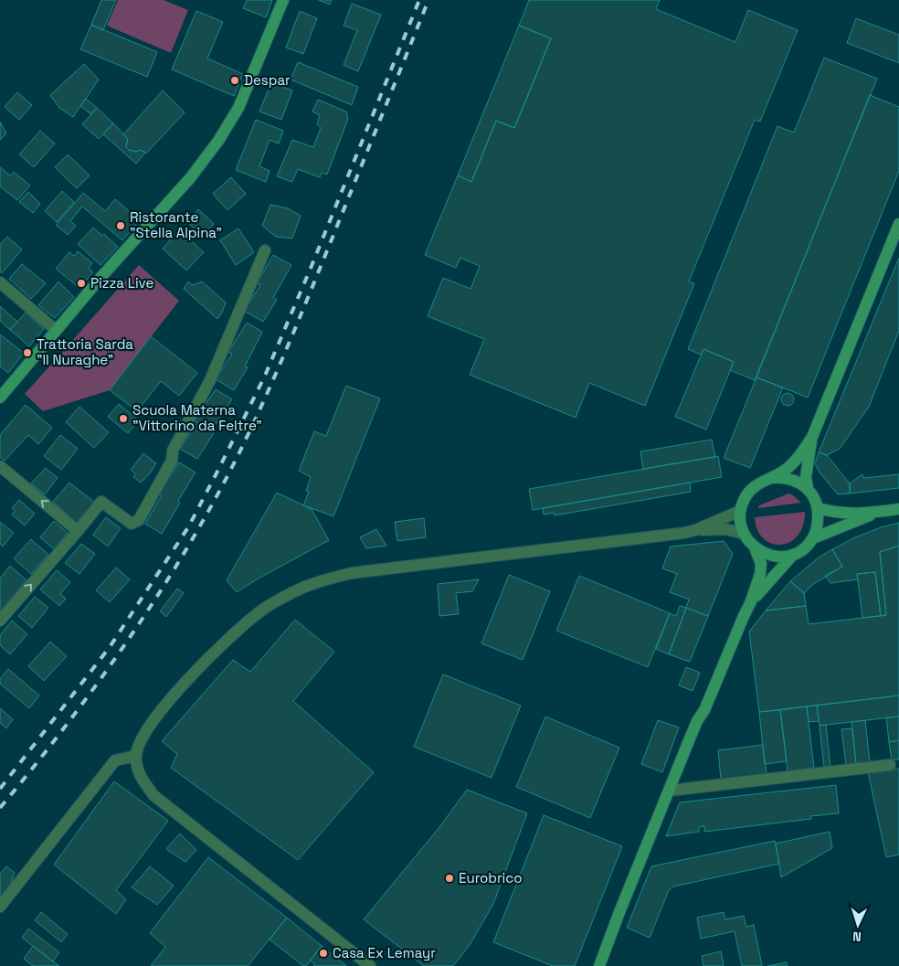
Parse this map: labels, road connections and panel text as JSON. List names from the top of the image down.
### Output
{
  "places": [
    "Despar",
    "Ristorante \"Stella Alpina\"",
    "Pizza Live",
    "Trattoria Sarda \"Il Nuraghe\"",
    "Scuola Materna \"Vittorino da Feltre\"",
    "Eurobrico",
    "Casa Ex Lemayr"
  ],
  "north": "bottom"
}
